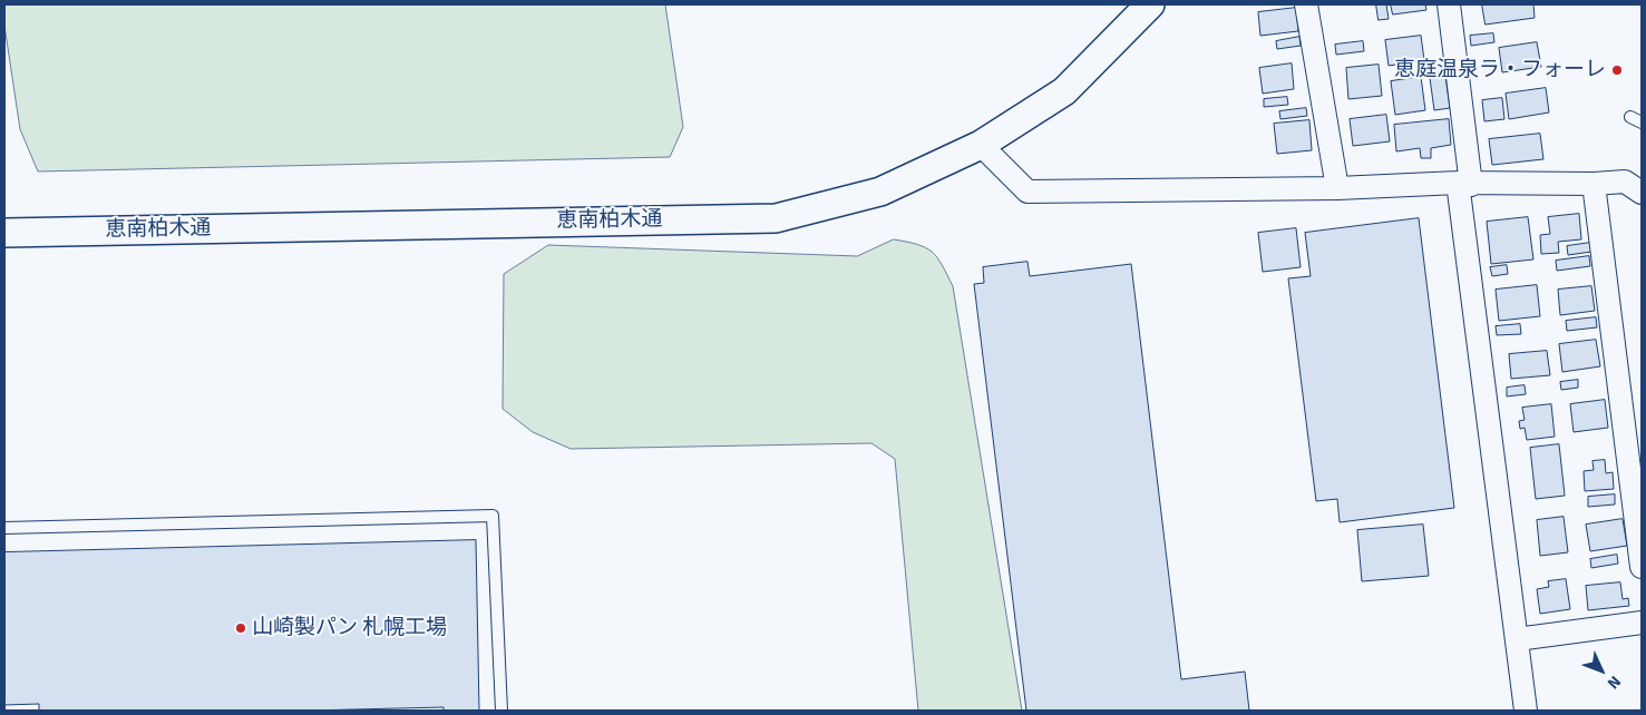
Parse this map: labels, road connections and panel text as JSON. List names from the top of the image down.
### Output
{
  "streets": {
    "street": ["恵南柏木通"]
  },
  "places": ["恵庭温泉ラ・フォーレ", "山崎製パン 札幌工場"],
  "north": "bottom right"
}
